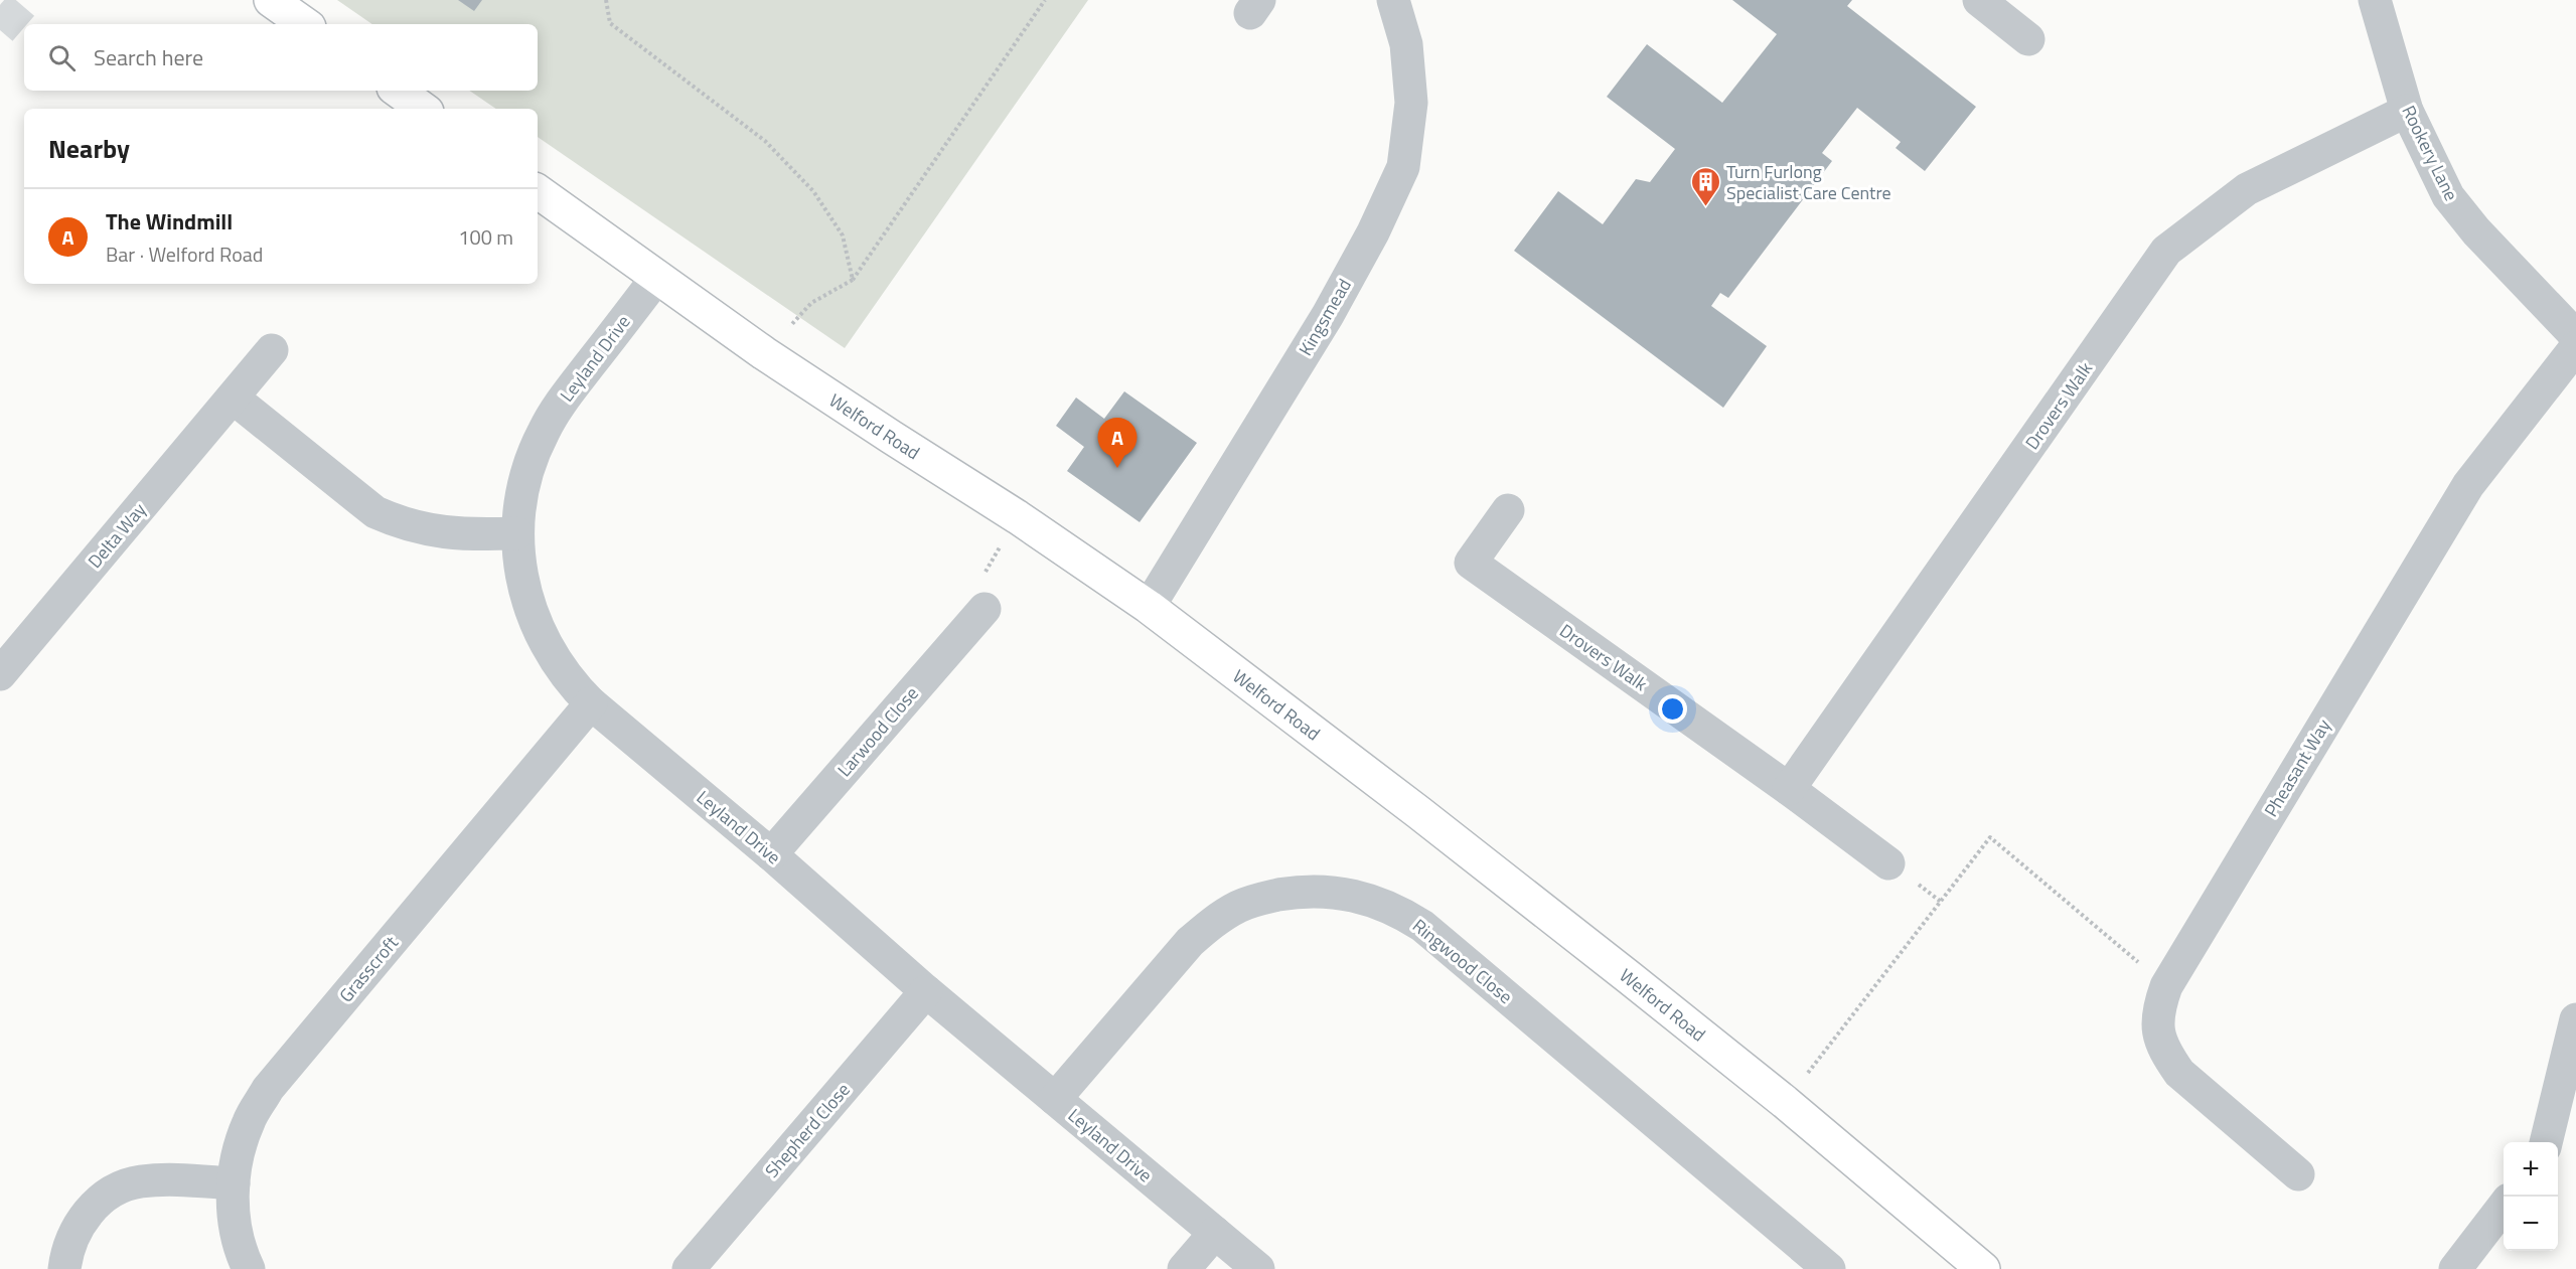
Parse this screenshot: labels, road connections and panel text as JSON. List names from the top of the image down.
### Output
{
  "streets": {
    "main road": ["Welford Road"],
    "street": [
      "Rookery Lane",
      "Kingsmead",
      "Leyland Drive",
      "Drovers Walk",
      "Delta Way",
      "Larwood Close",
      "Pheasant Way",
      "Ringwood Close",
      "Grasscroft",
      "Shepherd Close"
    ]
  },
  "crossings": [
    ["Rookery Lane", "Drovers Walk"],
    ["Kingsmead", "Welford Road"],
    ["Leyland Drive", "Welford Road"],
    ["Leyland Drive", "Larwood Close"],
    ["Leyland Drive", "Ringwood Close"],
    ["Leyland Drive", "Grasscroft"],
    ["Leyland Drive", "Shepherd Close"]
  ],
  "places": {
    "building": ["Turn Furlong Specialist Care Centre"]
  },
  "page": {
    "search": "Search here",
    "heading": "Nearby",
    "list": [
      {
        "mark": "A",
        "name": "The Windmill",
        "note": "Bar · Welford Road",
        "value": "100 m"
      }
    ],
    "pins": "A",
    "map_buttons": ["+", "−"]
  }
}
